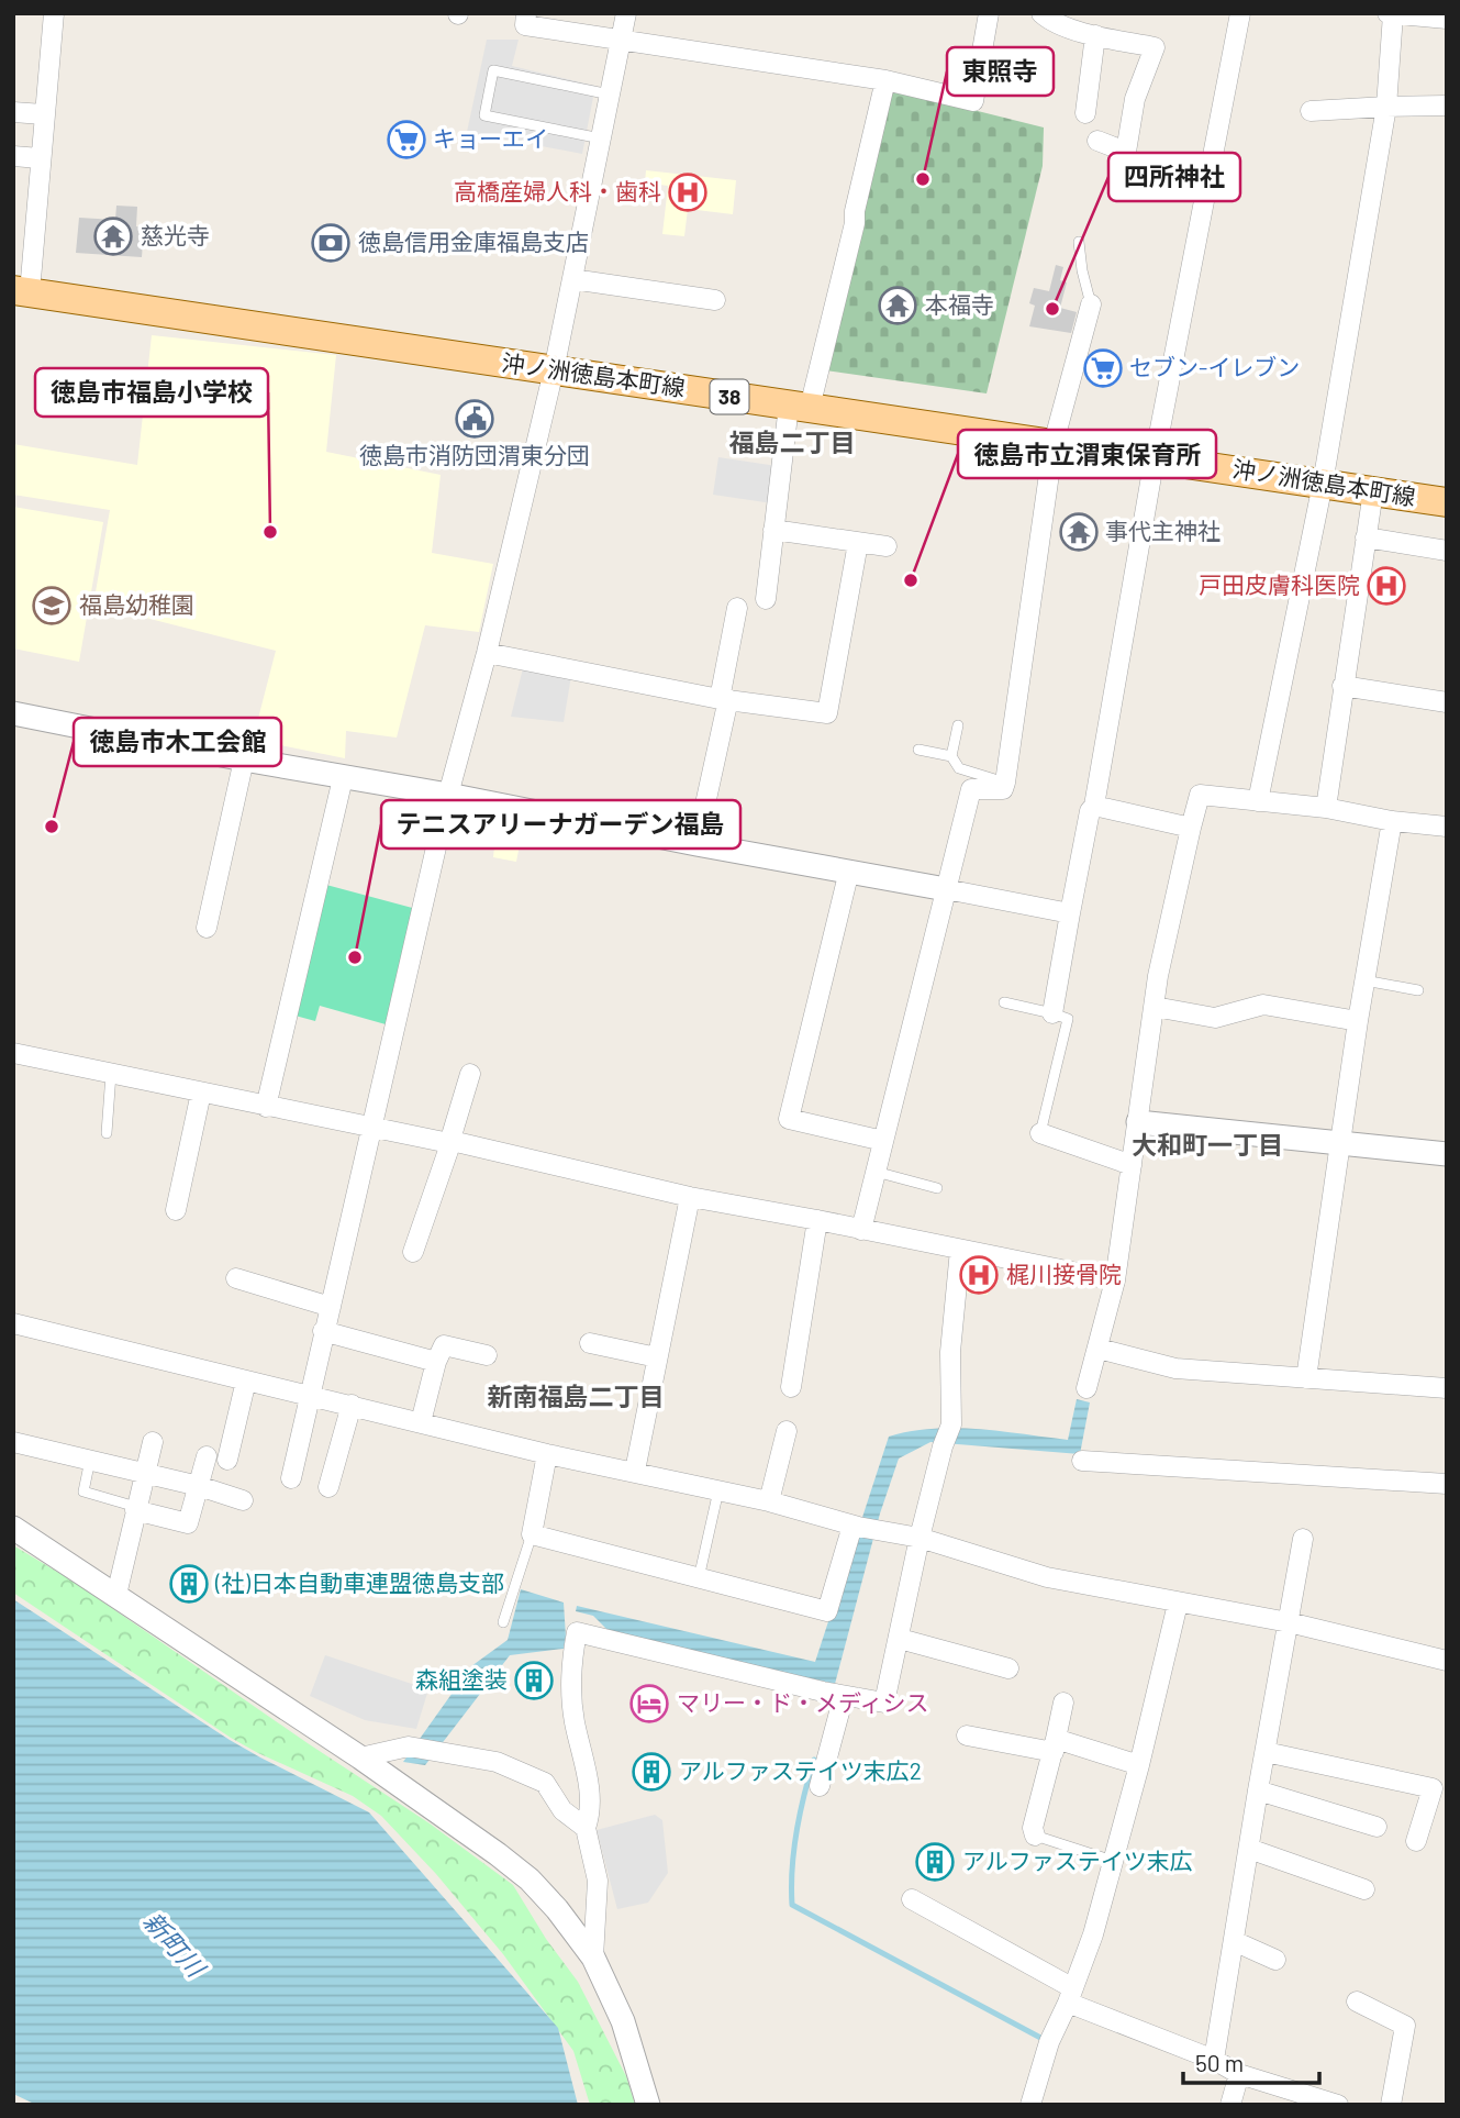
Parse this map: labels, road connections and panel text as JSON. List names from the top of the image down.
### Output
{
  "streets": {
    "main road": ["沖ノ洲徳島本町線", "38"]
  },
  "districts": ["福島二丁目", "大和町一丁目", "新南福島二丁目"],
  "water": ["新町川"],
  "places": {
    "supermarket": ["キョーエイ", "セブン-イレブン"],
    "other": [
      "東照寺",
      "四所神社",
      "徳島市福島小学校",
      "徳島市立渭東保育所",
      "徳島市木工会館",
      "テニスアリーナガーデン福島"
    ],
    "hospital": ["高橋産婦人科・歯科", "戸田皮膚科医院", "梶川接骨院"],
    "temple": ["慈光寺", "本福寺", "事代主神社"],
    "bank": ["徳島信用金庫福島支店"],
    "public building": ["徳島市消防団渭東分団"],
    "school or university": ["福島幼稚園"],
    "building": [
      "(社)日本自動車連盟徳島支部",
      "森組塗装",
      "アルファステイツ末広2",
      "アルファステイツ末広"
    ],
    "hotel": ["マリー・ド・メディシス"]
  },
  "scale_bar": "50 m"
}
